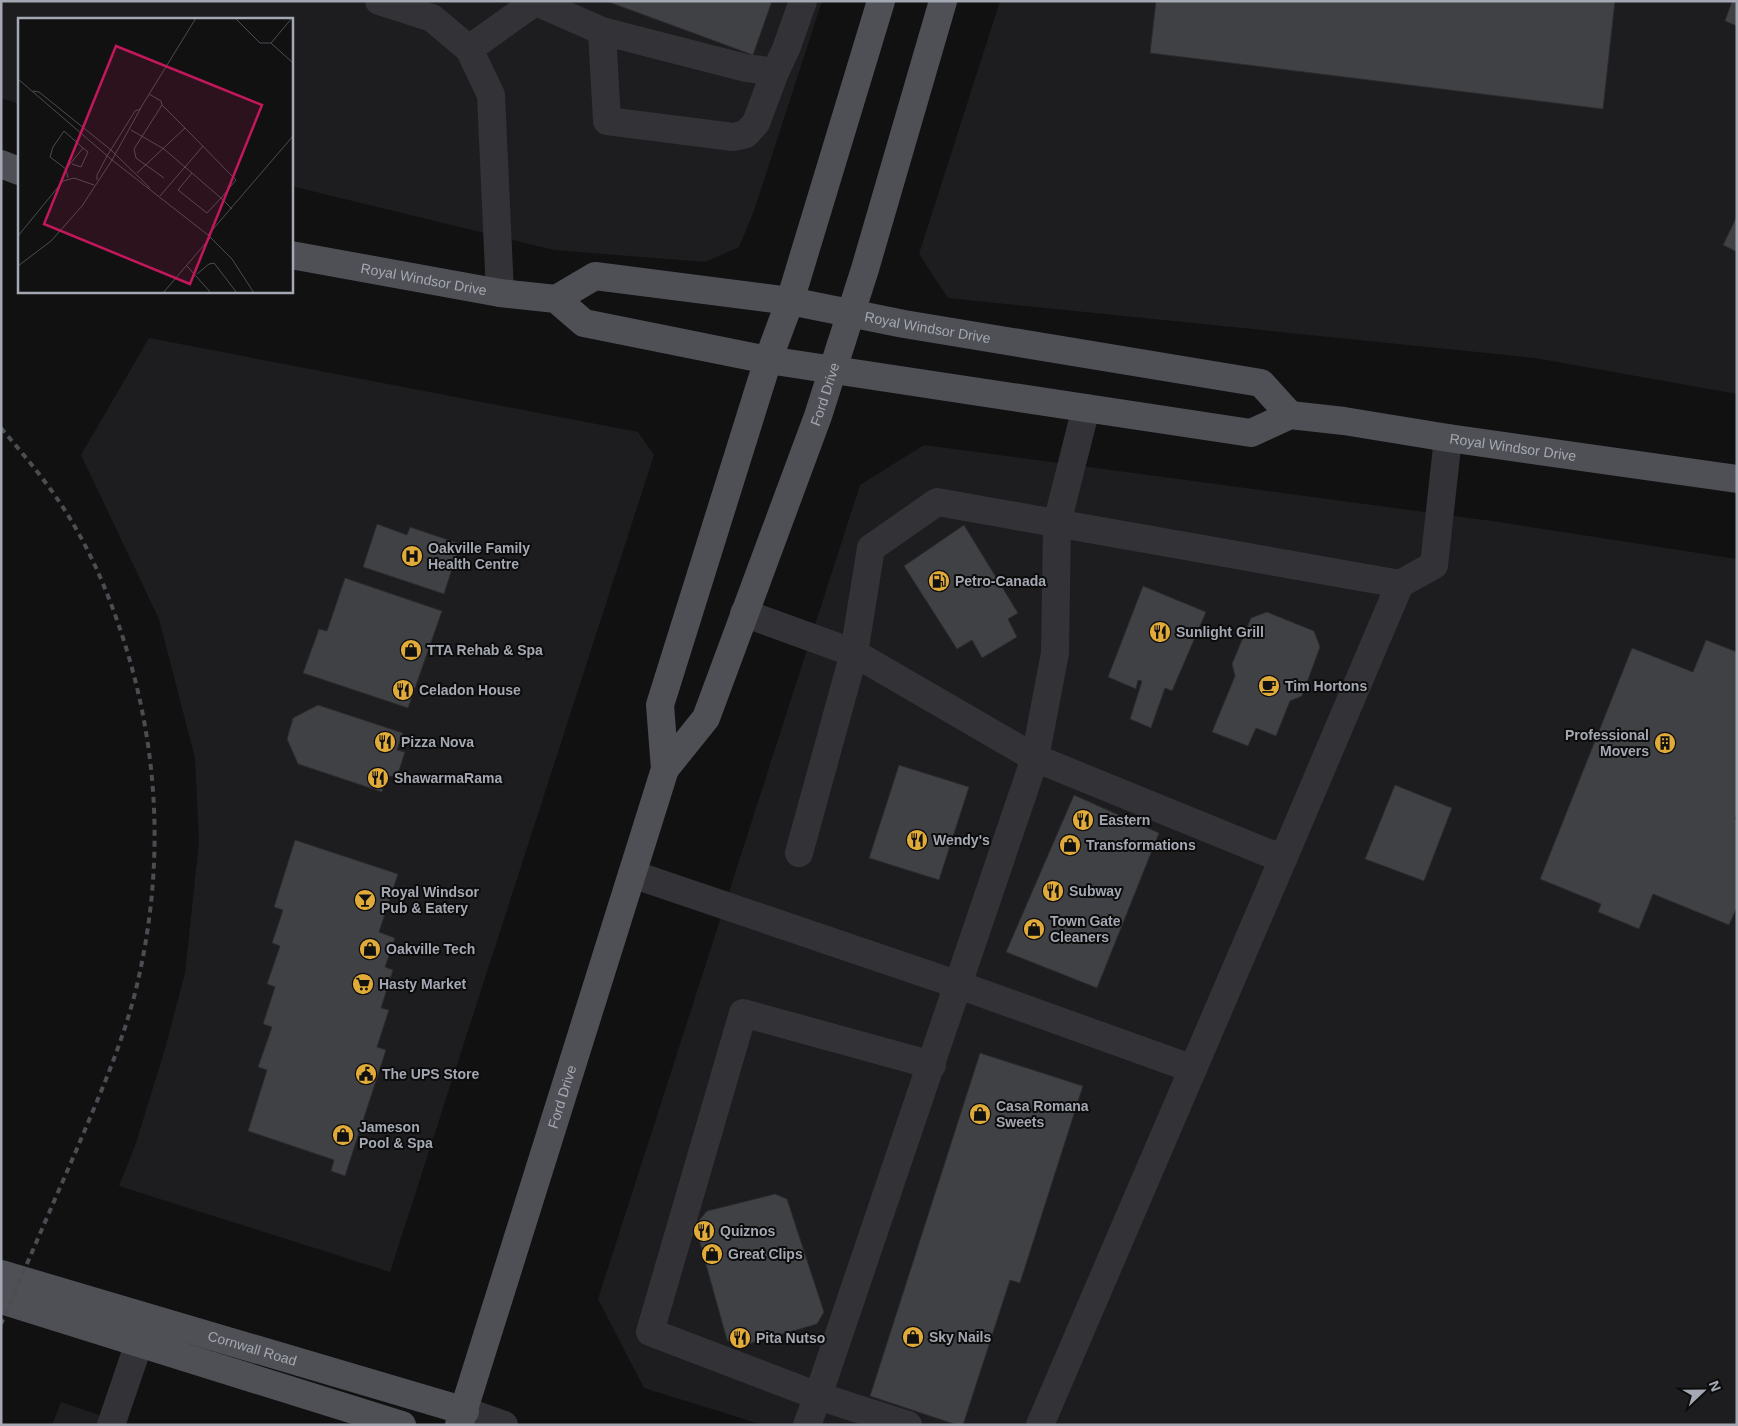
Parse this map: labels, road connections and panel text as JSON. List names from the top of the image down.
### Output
{
  "streets": {
    "main road": ["Royal Windsor Drive", "Ford Drive", "Cornwall Road"]
  },
  "crossings": [
    ["Royal Windsor Drive", "Ford Drive"],
    ["Ford Drive", "Cornwall Road"]
  ],
  "places": {
    "hospital": ["Oakville Family Health Centre"],
    "fuel station": ["Petro-Canada"],
    "restaurant": [
      "Sunlight Grill",
      "Celadon House",
      "Pizza Nova",
      "ShawarmaRama",
      "Eastern",
      "Wendy's",
      "Subway",
      "Quiznos",
      "Pita Nutso"
    ],
    "shop": [
      "TTA Rehab & Spa",
      "Transformations",
      "Town Gate Cleaners",
      "Oakville Tech",
      "Casa Romana Sweets",
      "Jameson Pool & Spa",
      "Great Clips",
      "Sky Nails"
    ],
    "cafe": ["Tim Hortons"],
    "building": ["Professional Movers"],
    "bar": ["Royal Windsor Pub & Eatery"],
    "supermarket": ["Hasty Market"],
    "public building": ["The UPS Store"]
  },
  "north": "right"
}
